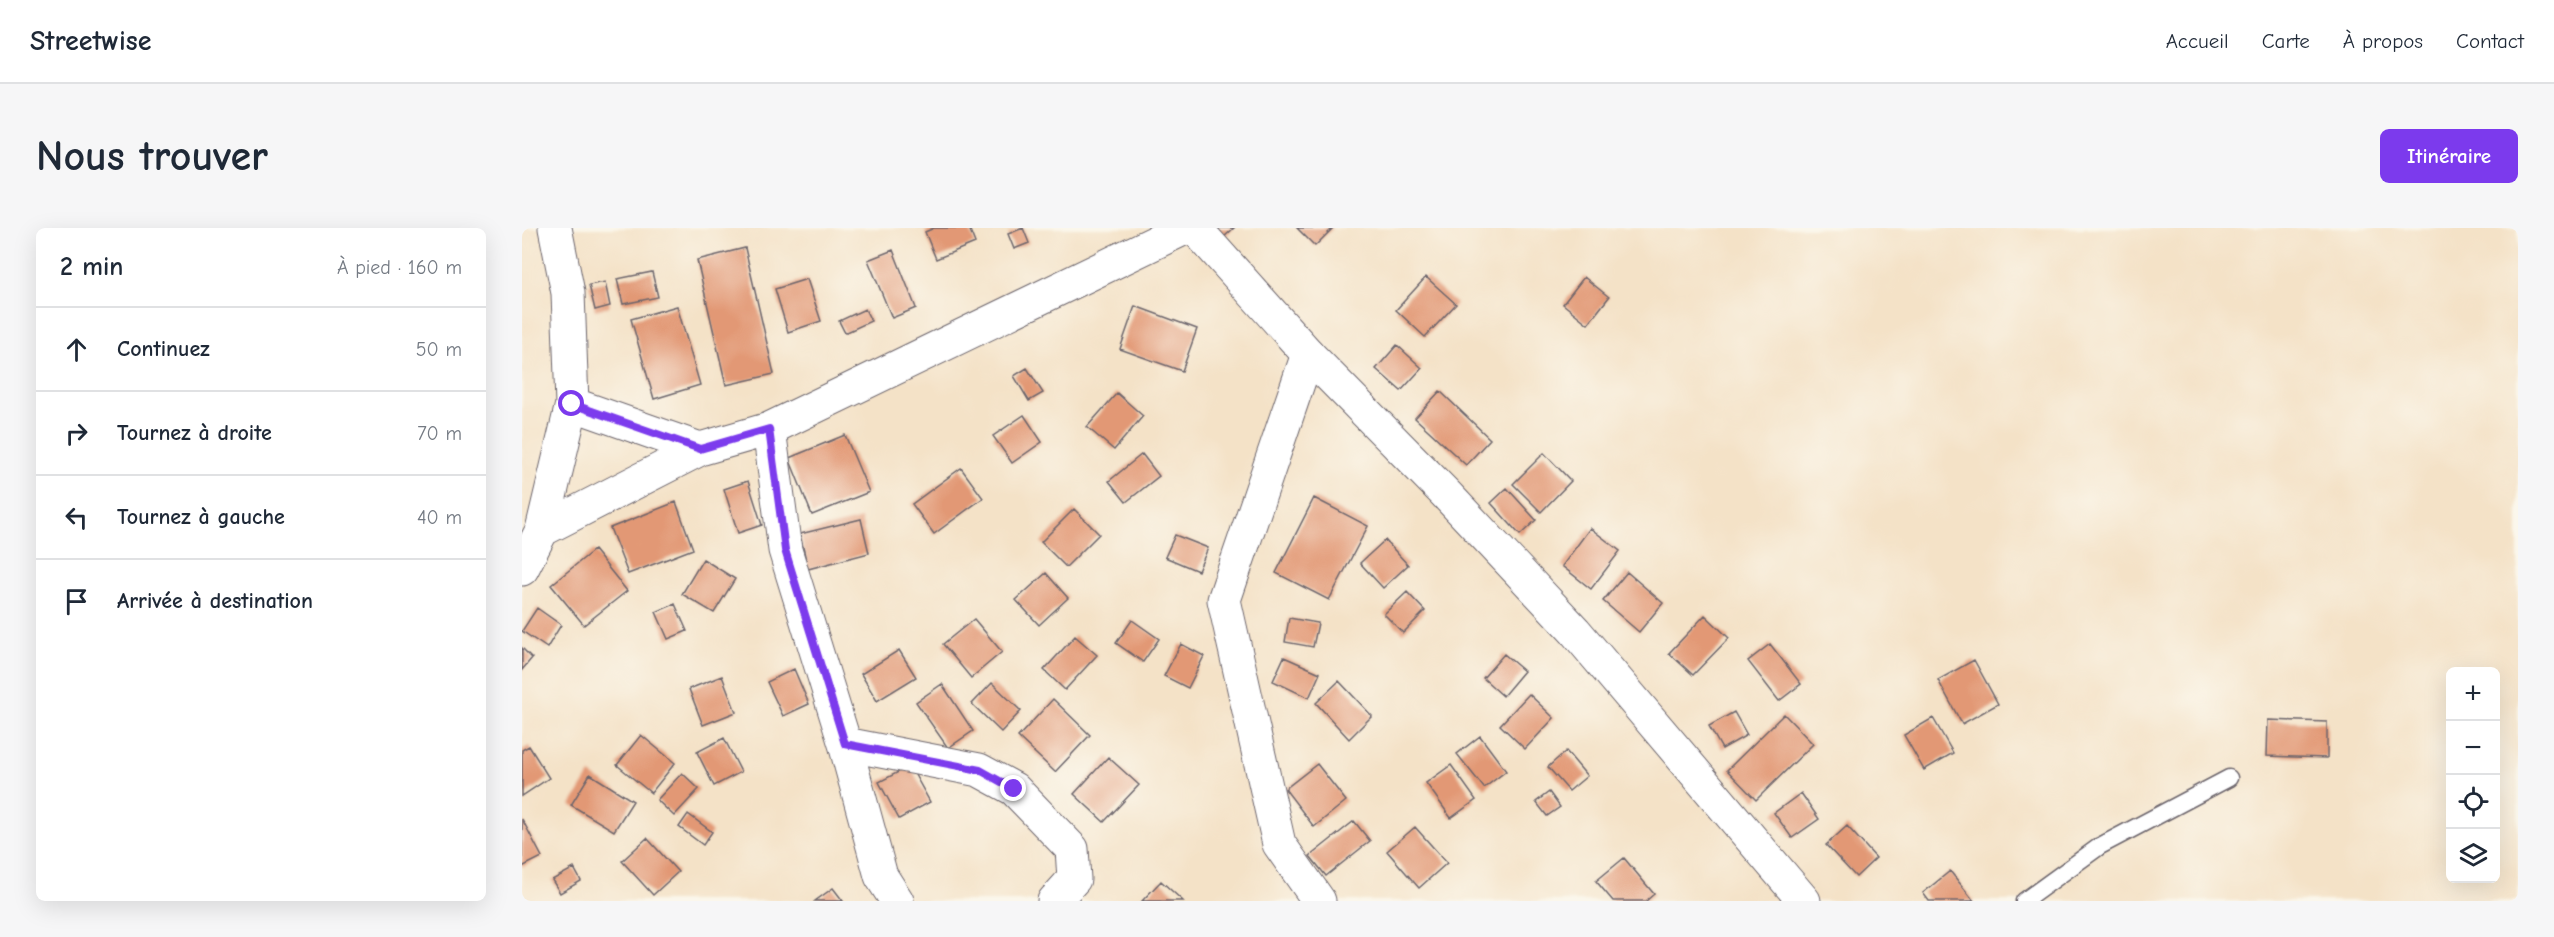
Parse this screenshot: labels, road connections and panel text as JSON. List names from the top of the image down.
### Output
{
  "page": {
    "header": "Streetwise",
    "nav": [
      "Accueil",
      "Carte",
      "À propos",
      "Contact"
    ],
    "buttons": "Itinéraire",
    "title": "Nous trouver",
    "heading": ["2 min", "À pied · 160 m"],
    "list": [
      ["Continuez", "50 m"],
      ["Tournez à droite", "70 m"],
      ["Tournez à gauche", "40 m"],
      "Arrivée à destination"
    ],
    "map_buttons": ["+", "−"]
  }
}
